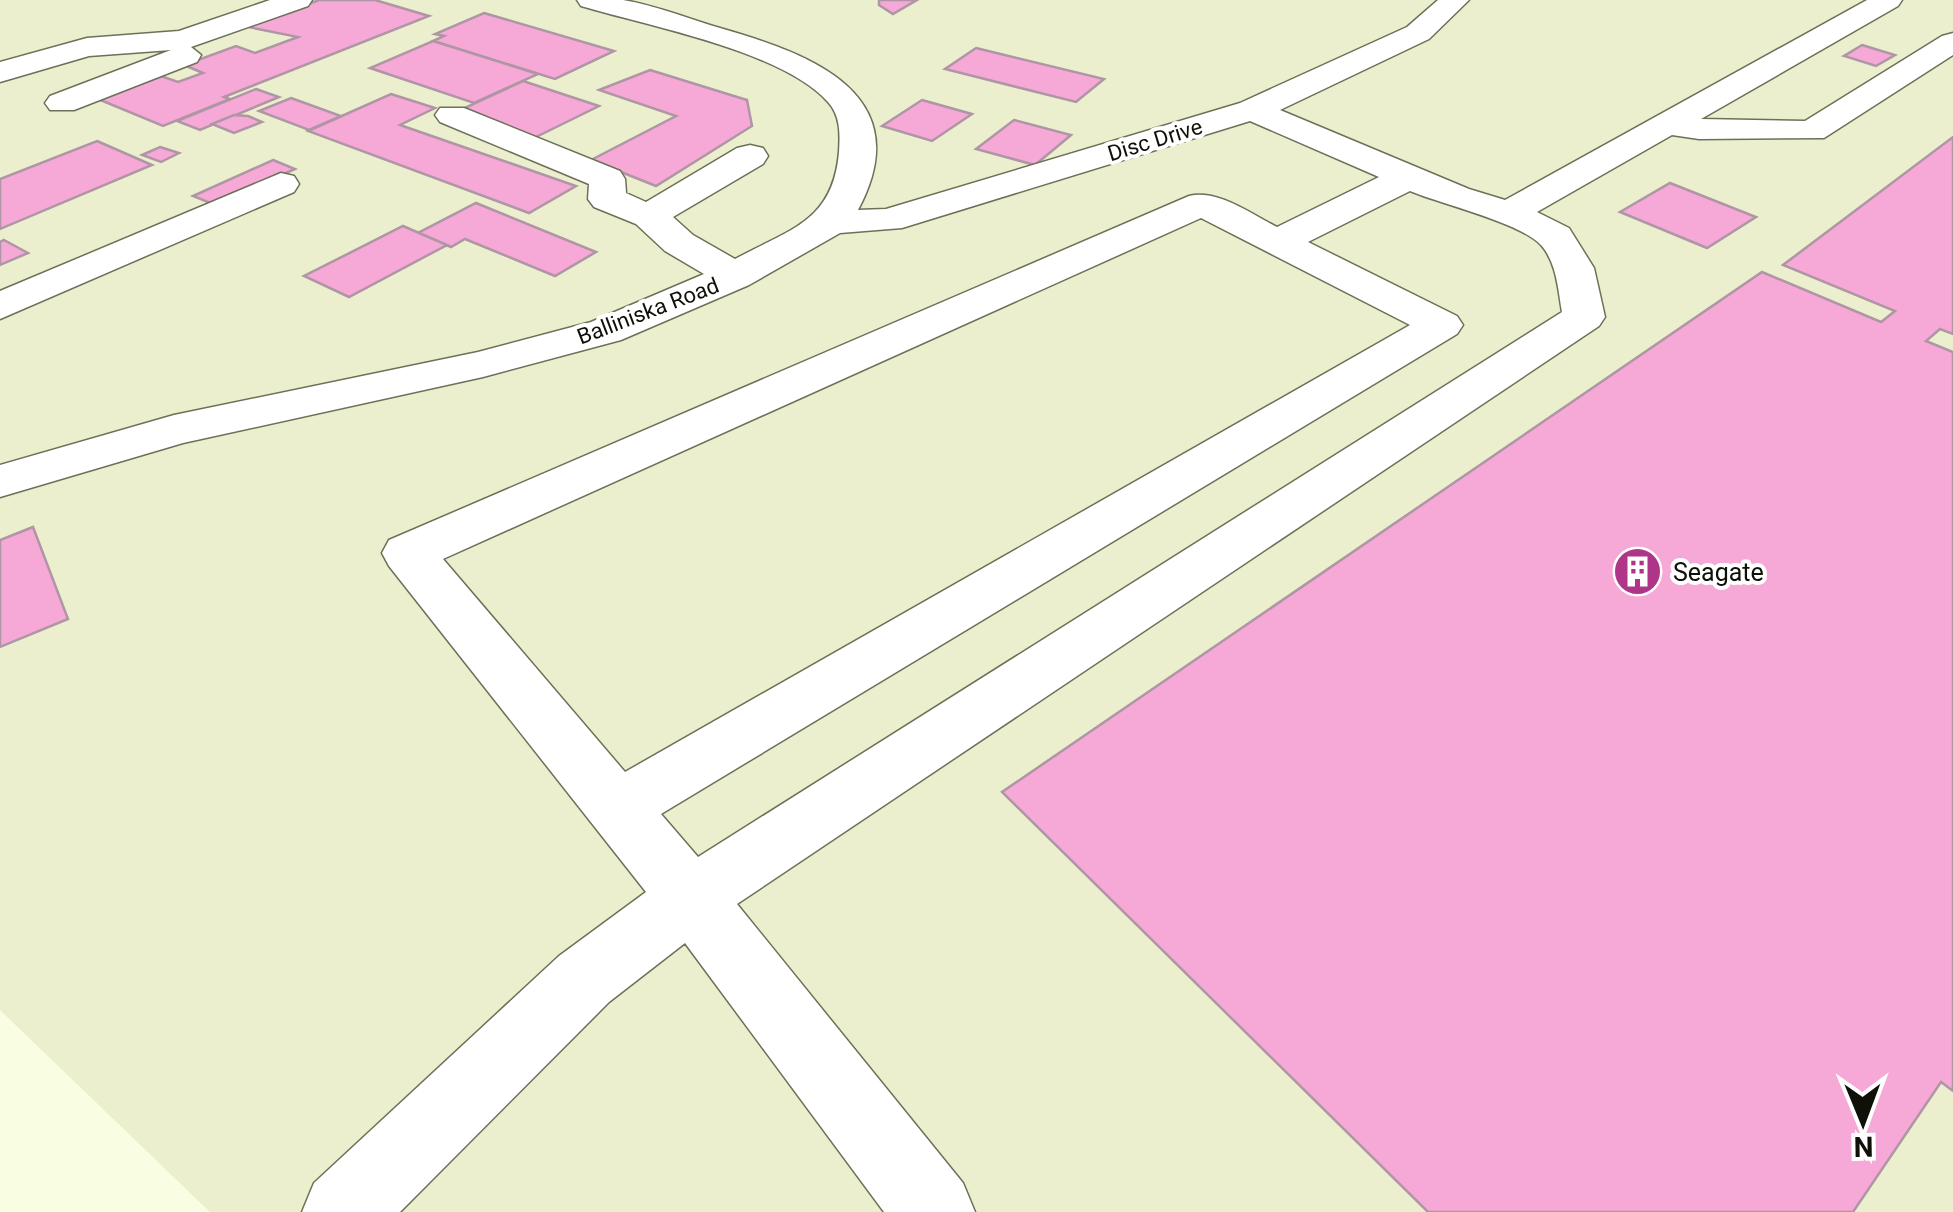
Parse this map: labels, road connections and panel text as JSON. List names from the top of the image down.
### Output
{
  "streets": {
    "street": ["Disc Drive", "Balliniska Road"]
  },
  "crossings": [
    ["Disc Drive", "Balliniska Road"]
  ],
  "places": {
    "building": ["Seagate"]
  },
  "north": "bottom"
}
